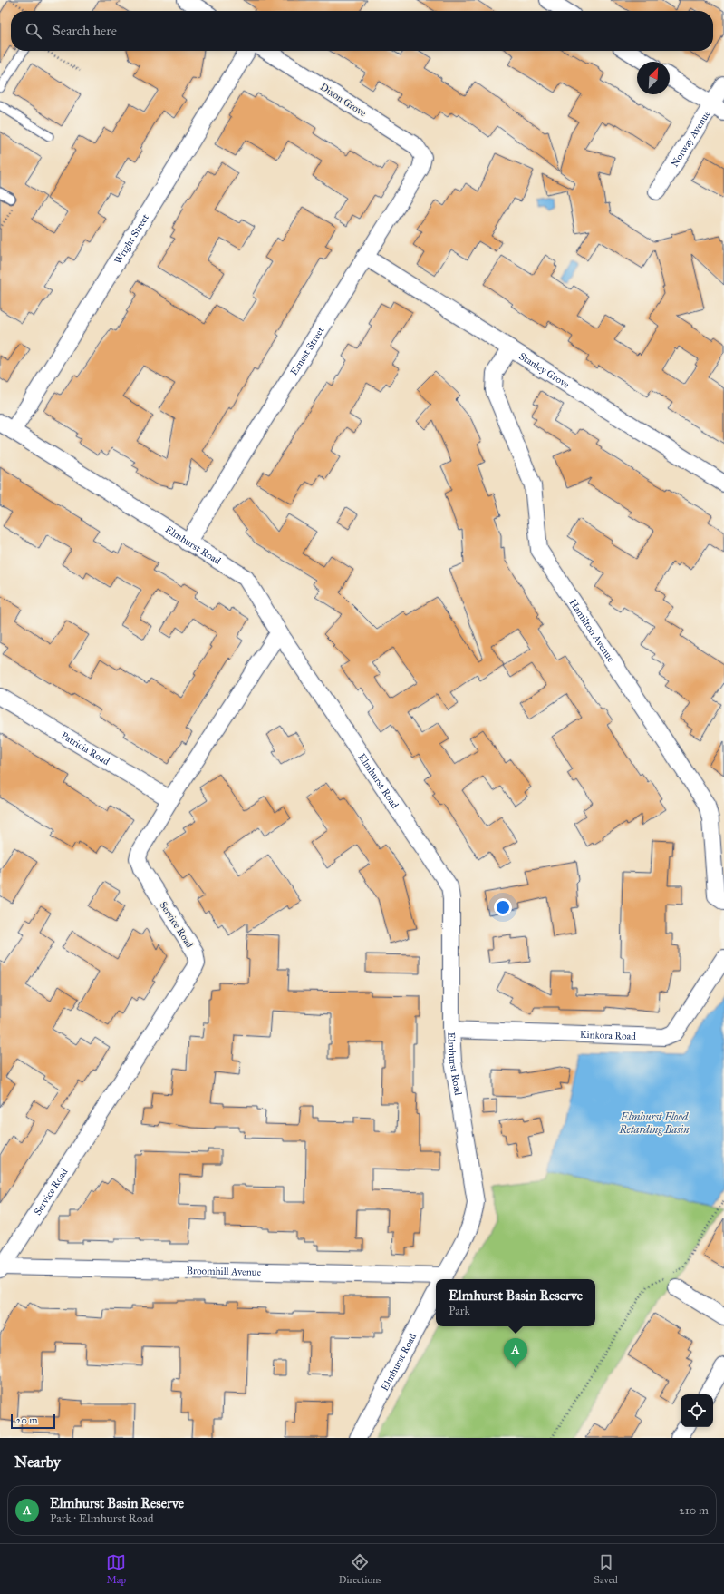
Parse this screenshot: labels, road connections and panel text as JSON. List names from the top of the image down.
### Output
{
  "streets": {
    "street": [
      "Dixon Grove",
      "Norway Avenue",
      "Wright Street",
      "Ernest Street",
      "Stanley Grove",
      "Elmhurst Road",
      "Hamilton Avenue",
      "Patricia Road",
      "Service Road",
      "Kinkora Road",
      "Broomhill Avenue"
    ]
  },
  "crossings": [
    ["Dixon Grove", "Ernest Street"],
    ["Wright Street", "Elmhurst Road"],
    ["Ernest Street", "Stanley Grove"],
    ["Ernest Street", "Elmhurst Road"],
    ["Stanley Grove", "Hamilton Avenue"],
    ["Elmhurst Road", "Service Road"],
    ["Elmhurst Road", "Kinkora Road"],
    ["Patricia Road", "Service Road"],
    ["Service Road", "Broomhill Avenue"]
  ],
  "water": ["Elmhurst Flood Retarding Basin"],
  "scale_bar": "20 m",
  "north": "top right",
  "page": {
    "search": "Search here",
    "popup": ["Elmhurst Basin Reserve", "Park"],
    "pins": "A",
    "scale": "20 m",
    "heading": "Nearby",
    "list": [
      {
        "mark": "A",
        "name": "Elmhurst Basin Reserve",
        "note": "Park · Elmhurst Road",
        "value": "210 m"
      }
    ],
    "nav": ["Map", "Directions", "Saved"]
  }
}
